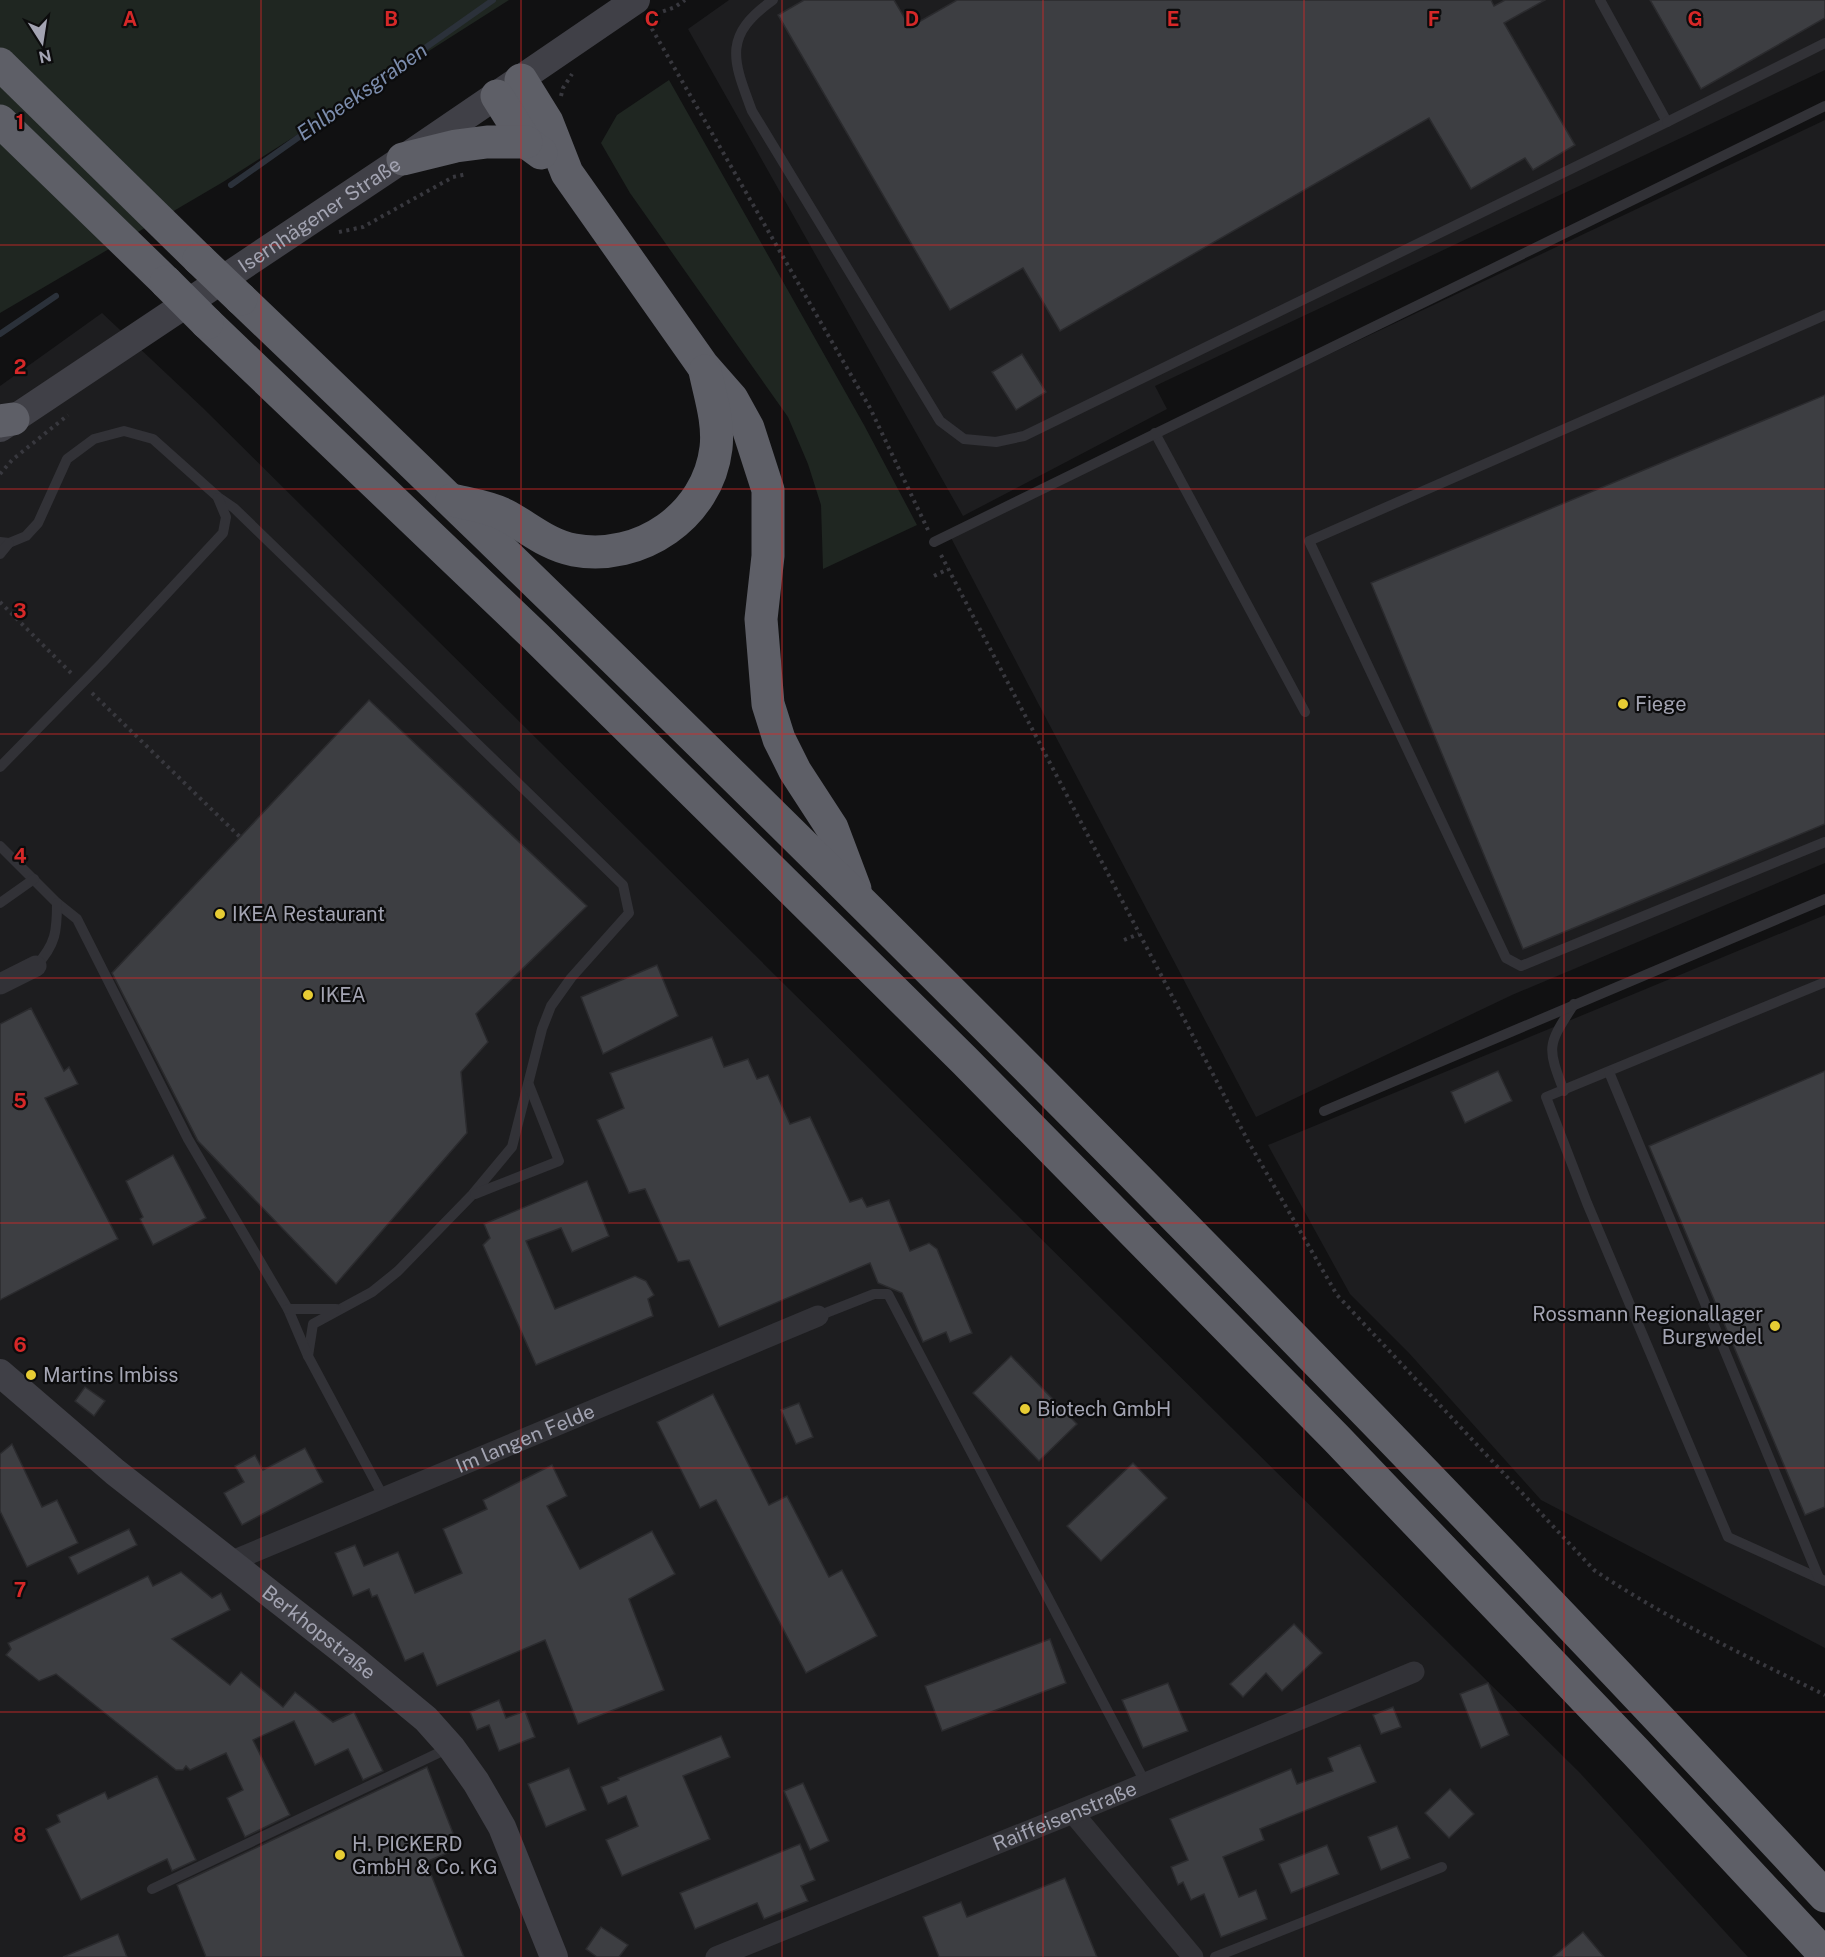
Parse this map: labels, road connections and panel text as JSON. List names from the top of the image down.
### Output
{
  "streets": {
    "main road": ["Isernhägener Straße", "Berkhopstraße"],
    "street": ["Im langen Felde", "Raiffeisenstraße"]
  },
  "crossings": [
    ["Im langen Felde", "Berkhopstraße"]
  ],
  "water": ["Ehlbeeksgraben"],
  "places": [
    "Fiege",
    "IKEA Restaurant",
    "IKEA",
    "Rossmann Regionallager Burgwedel",
    "Martins Imbiss",
    "Biotech GmbH",
    "H. PICKERD GmbH & Co. KG"
  ],
  "north": "bottom",
  "grid": {
    "columns": [
      "A",
      "B",
      "C",
      "D",
      "E",
      "F",
      "G"
    ],
    "rows": [
      "1",
      "2",
      "3",
      "4",
      "5",
      "6",
      "7",
      "8"
    ]
  }
}
